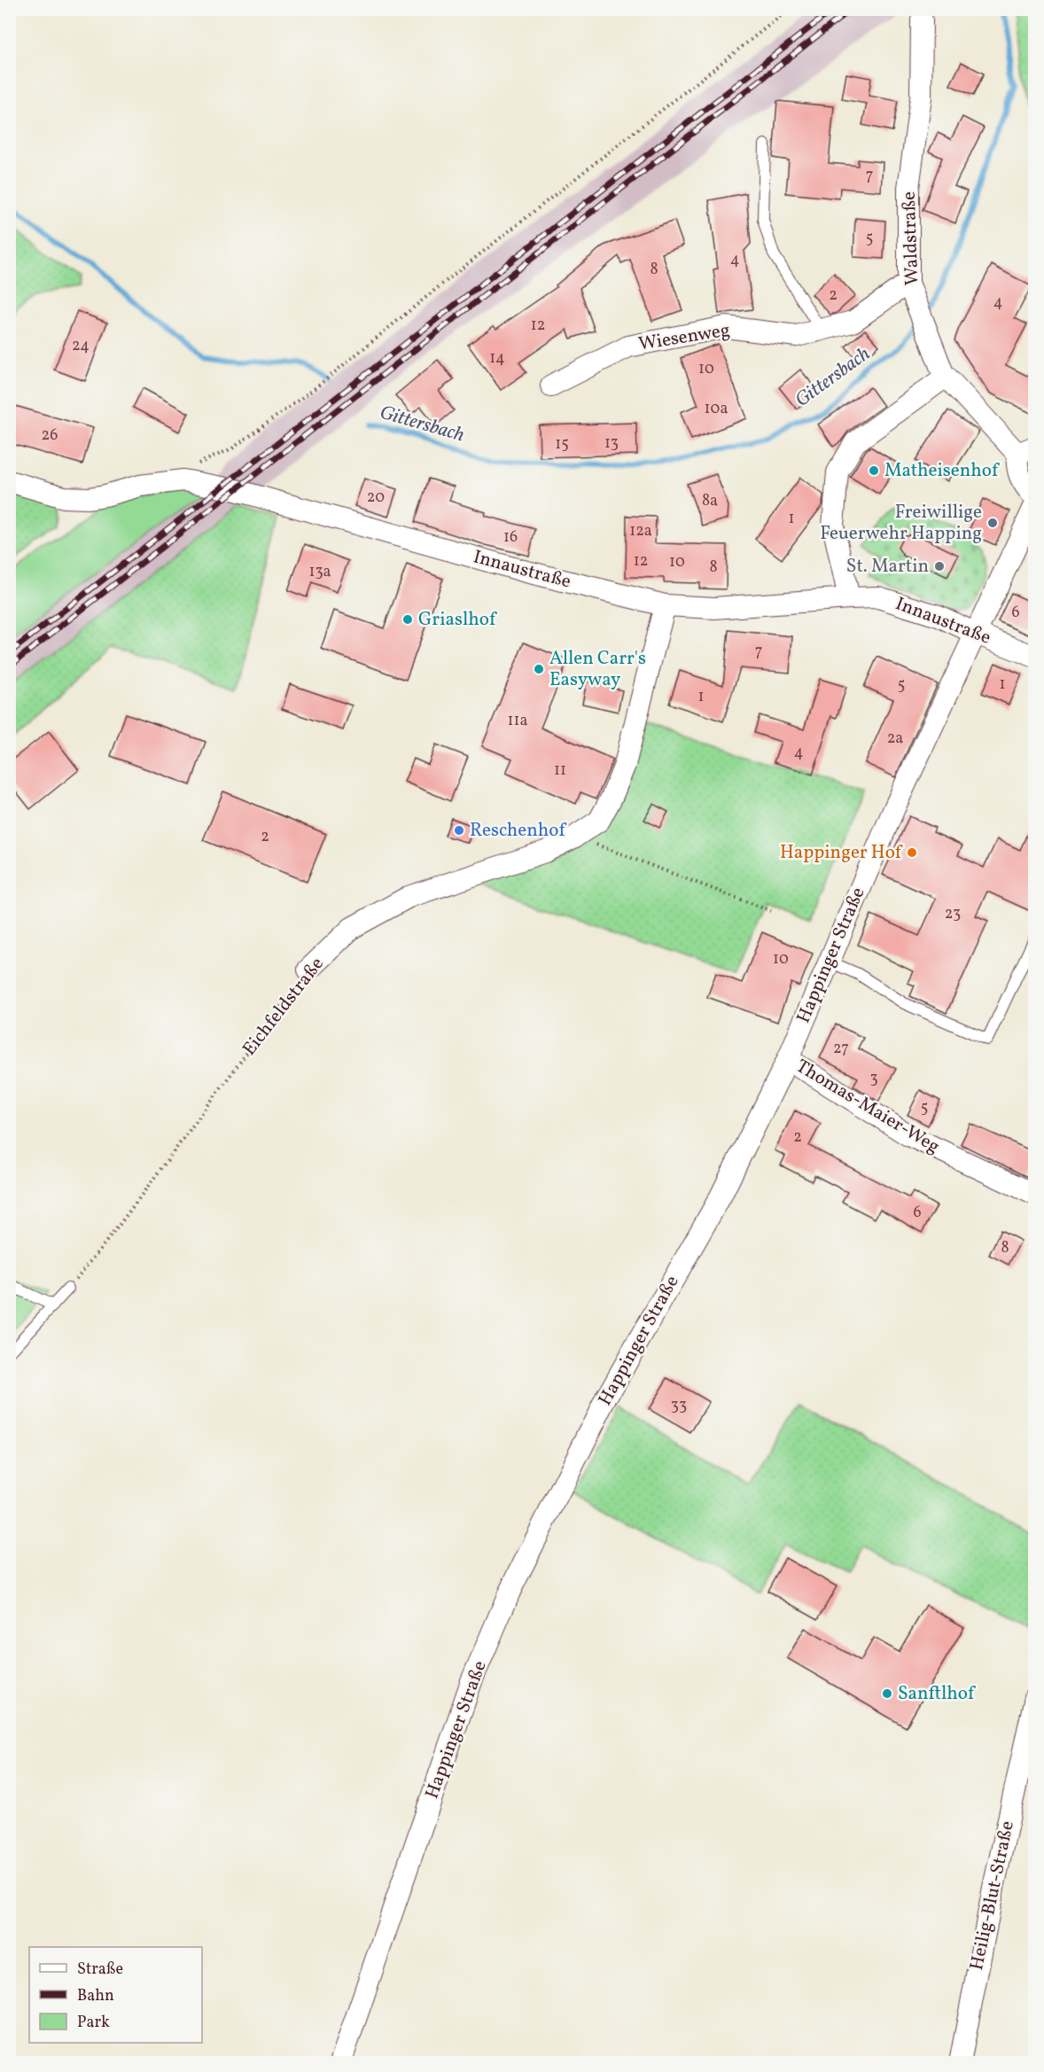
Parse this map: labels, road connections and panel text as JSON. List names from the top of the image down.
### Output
{
  "streets": {
    "street": [
      "Waldstraße",
      "Wiesenweg",
      "Innaustraße",
      "Happinger Straße",
      "Eichfeldstraße",
      "Thomas-Maier-Weg",
      "Heilig-Blut-Straße"
    ]
  },
  "crossings": [
    ["Waldstraße", "Wiesenweg"],
    ["Innaustraße", "Happinger Straße"],
    ["Innaustraße", "Eichfeldstraße"],
    ["Happinger Straße", "Thomas-Maier-Weg"]
  ],
  "water": ["Gittersbach"],
  "places": [
    "Matheisenhof",
    "Freiwillige Feuerwehr Happing",
    "St. Martin",
    "Griaslhof",
    "Allen Carr's Easyway",
    "Reschenhof",
    "Happinger Hof",
    "Sanftlhof"
  ],
  "house_numbers": [
    "7",
    "5",
    "4",
    "8",
    "2",
    "4",
    "12",
    "24",
    "14",
    "10",
    "10a",
    "26",
    "13",
    "15",
    "20",
    "8a",
    "1",
    "12a",
    "16",
    "12",
    "10",
    "8",
    "13a",
    "6",
    "7",
    "1",
    "5",
    "1",
    "11a",
    "2a",
    "4",
    "11",
    "2",
    "23",
    "10",
    "27",
    "3",
    "5",
    "2",
    "6",
    "8",
    "33"
  ],
  "legend": ["Straße", "Bahn", "Park"]
}
